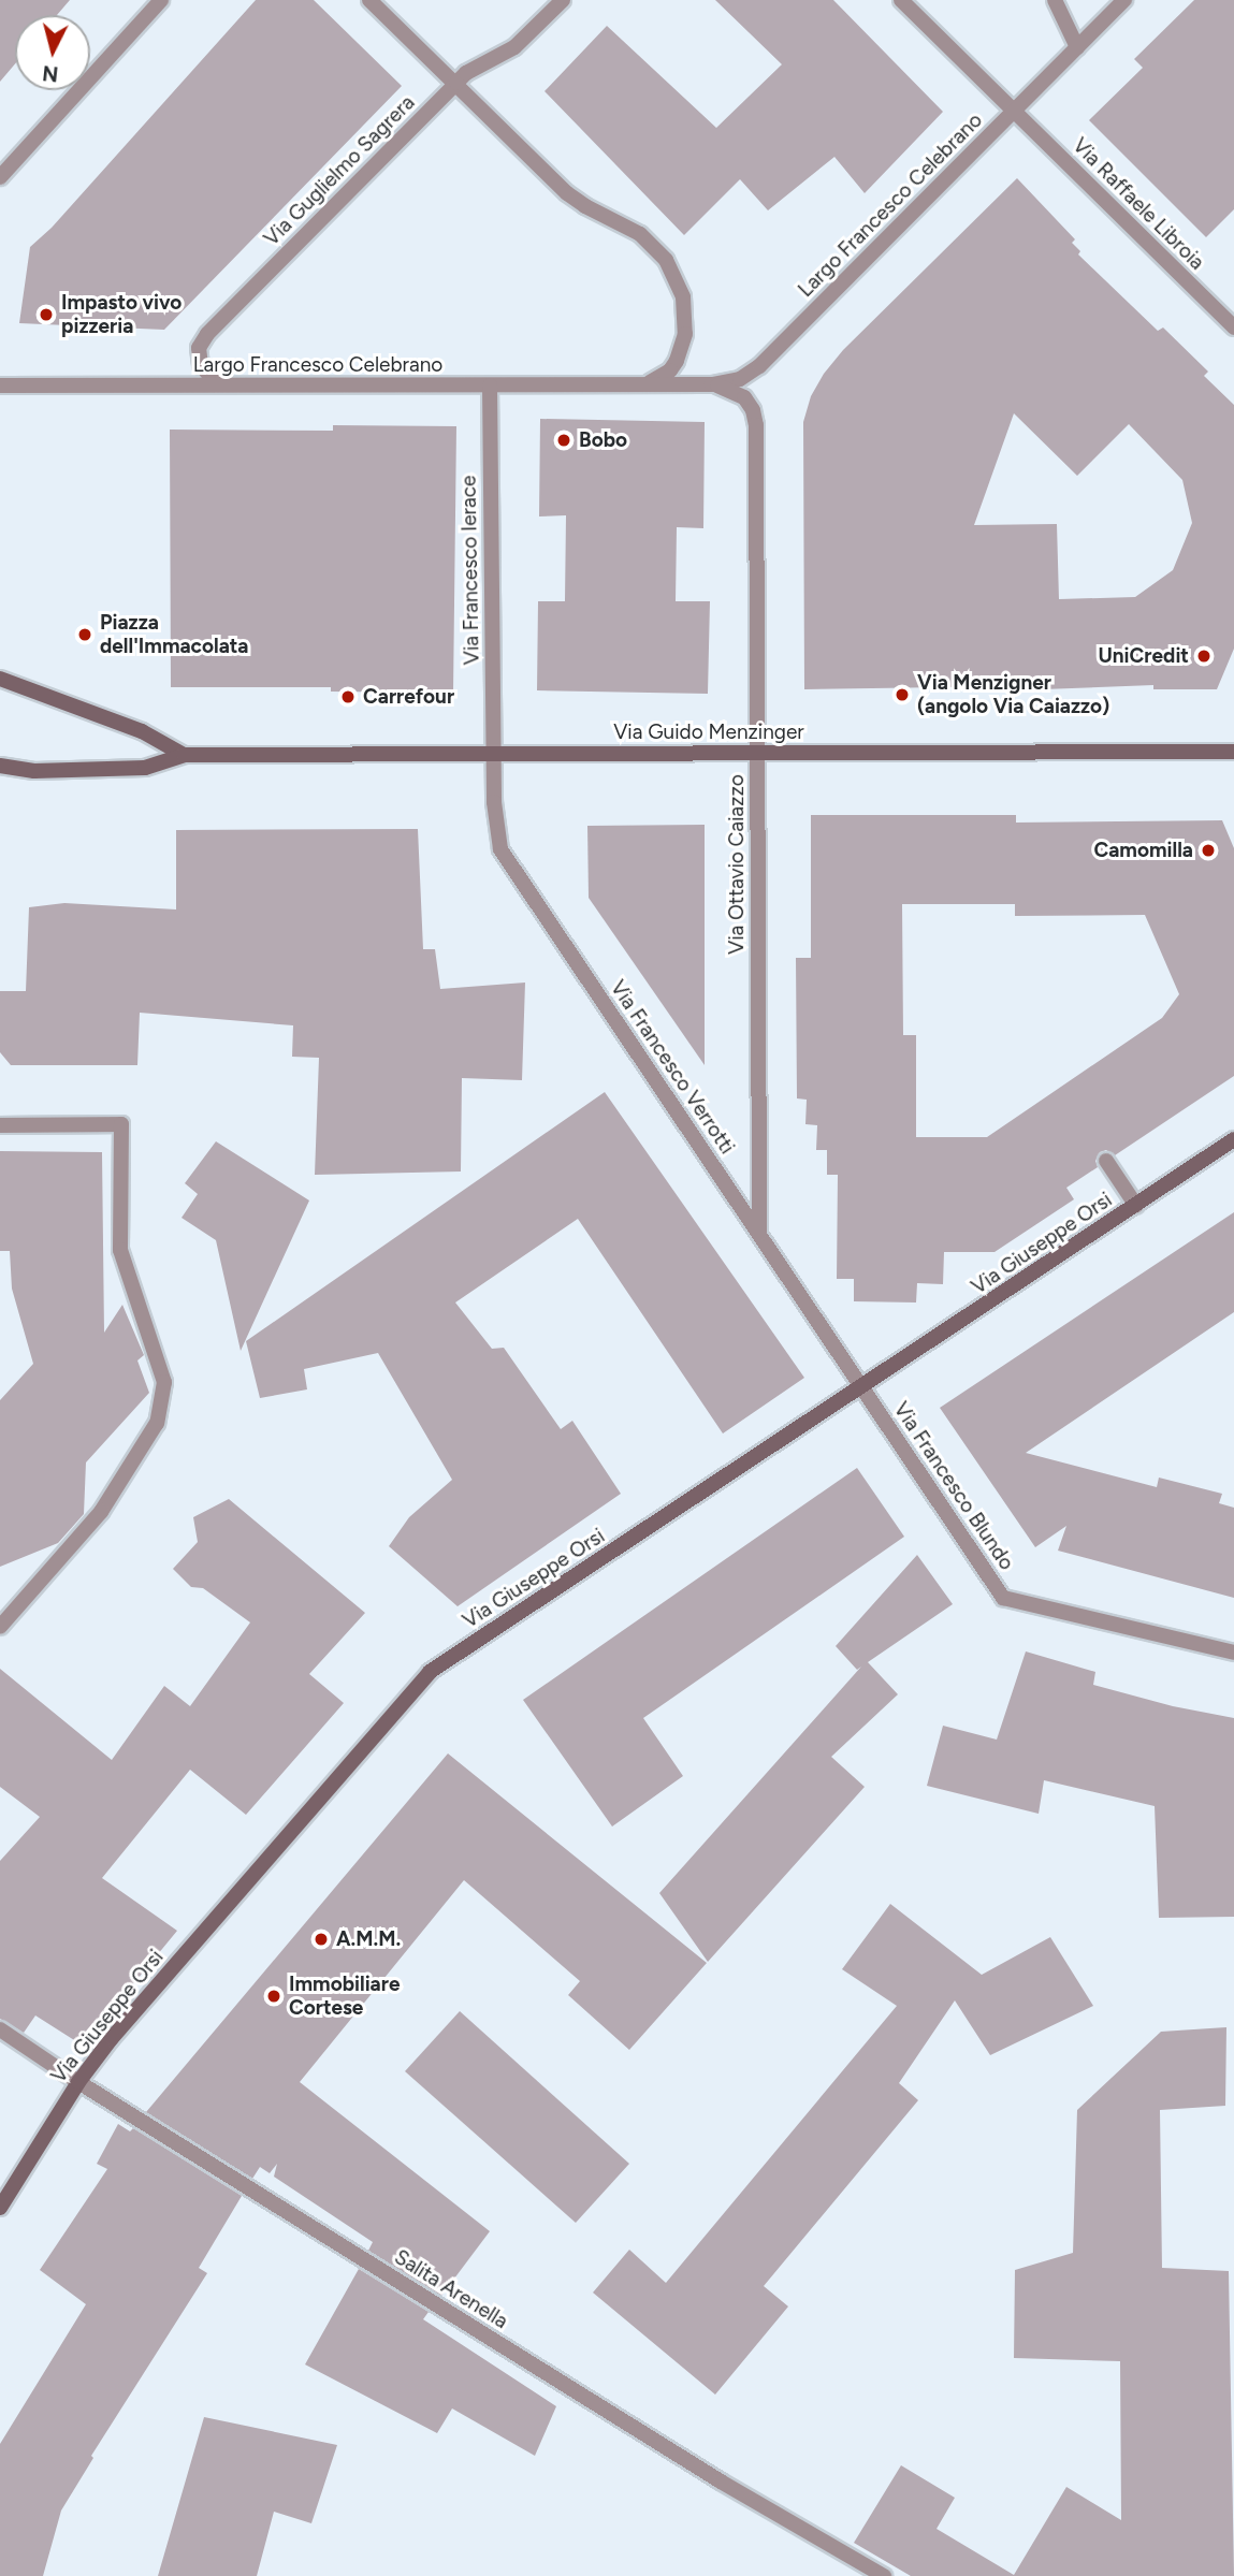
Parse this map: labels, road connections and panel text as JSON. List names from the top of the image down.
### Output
{
  "streets": {
    "main road": ["Via Guido Menzinger", "Via Giuseppe Orsi"],
    "street": [
      "Via Guglielmo Sagrera",
      "Via Raffaele Libroia",
      "Largo Francesco Celebrano",
      "Via Francesco Ierace",
      "Via Ottavio Caiazzo",
      "Via Francesco Verrotti",
      "Via Francesco Blundo",
      "Salita Arenella"
    ]
  },
  "crossings": [
    ["Via Guglielmo Sagrera", "Largo Francesco Celebrano"],
    ["Via Raffaele Libroia", "Largo Francesco Celebrano"],
    ["Largo Francesco Celebrano", "Via Francesco Ierace"],
    ["Largo Francesco Celebrano", "Via Ottavio Caiazzo"],
    ["Via Francesco Ierace", "Via Guido Menzinger"],
    ["Via Francesco Ierace", "Via Francesco Verrotti"],
    ["Via Guido Menzinger", "Via Ottavio Caiazzo"],
    ["Via Guido Menzinger", "Via Francesco Verrotti"],
    ["Via Ottavio Caiazzo", "Via Francesco Verrotti"],
    ["Via Francesco Verrotti", "Via Giuseppe Orsi"],
    ["Via Francesco Verrotti", "Via Francesco Blundo"],
    ["Via Giuseppe Orsi", "Via Francesco Blundo"],
    ["Via Giuseppe Orsi", "Salita Arenella"]
  ],
  "places": [
    "Impasto vivo pizzeria",
    "Bobo",
    "Piazza dell'Immacolata",
    "UniCredit",
    "Via Menzigner (angolo Via Caiazzo)",
    "Carrefour",
    "Camomilla",
    "A.M.M.",
    "Immobiliare Cortese"
  ],
  "north": "bottom"
}
